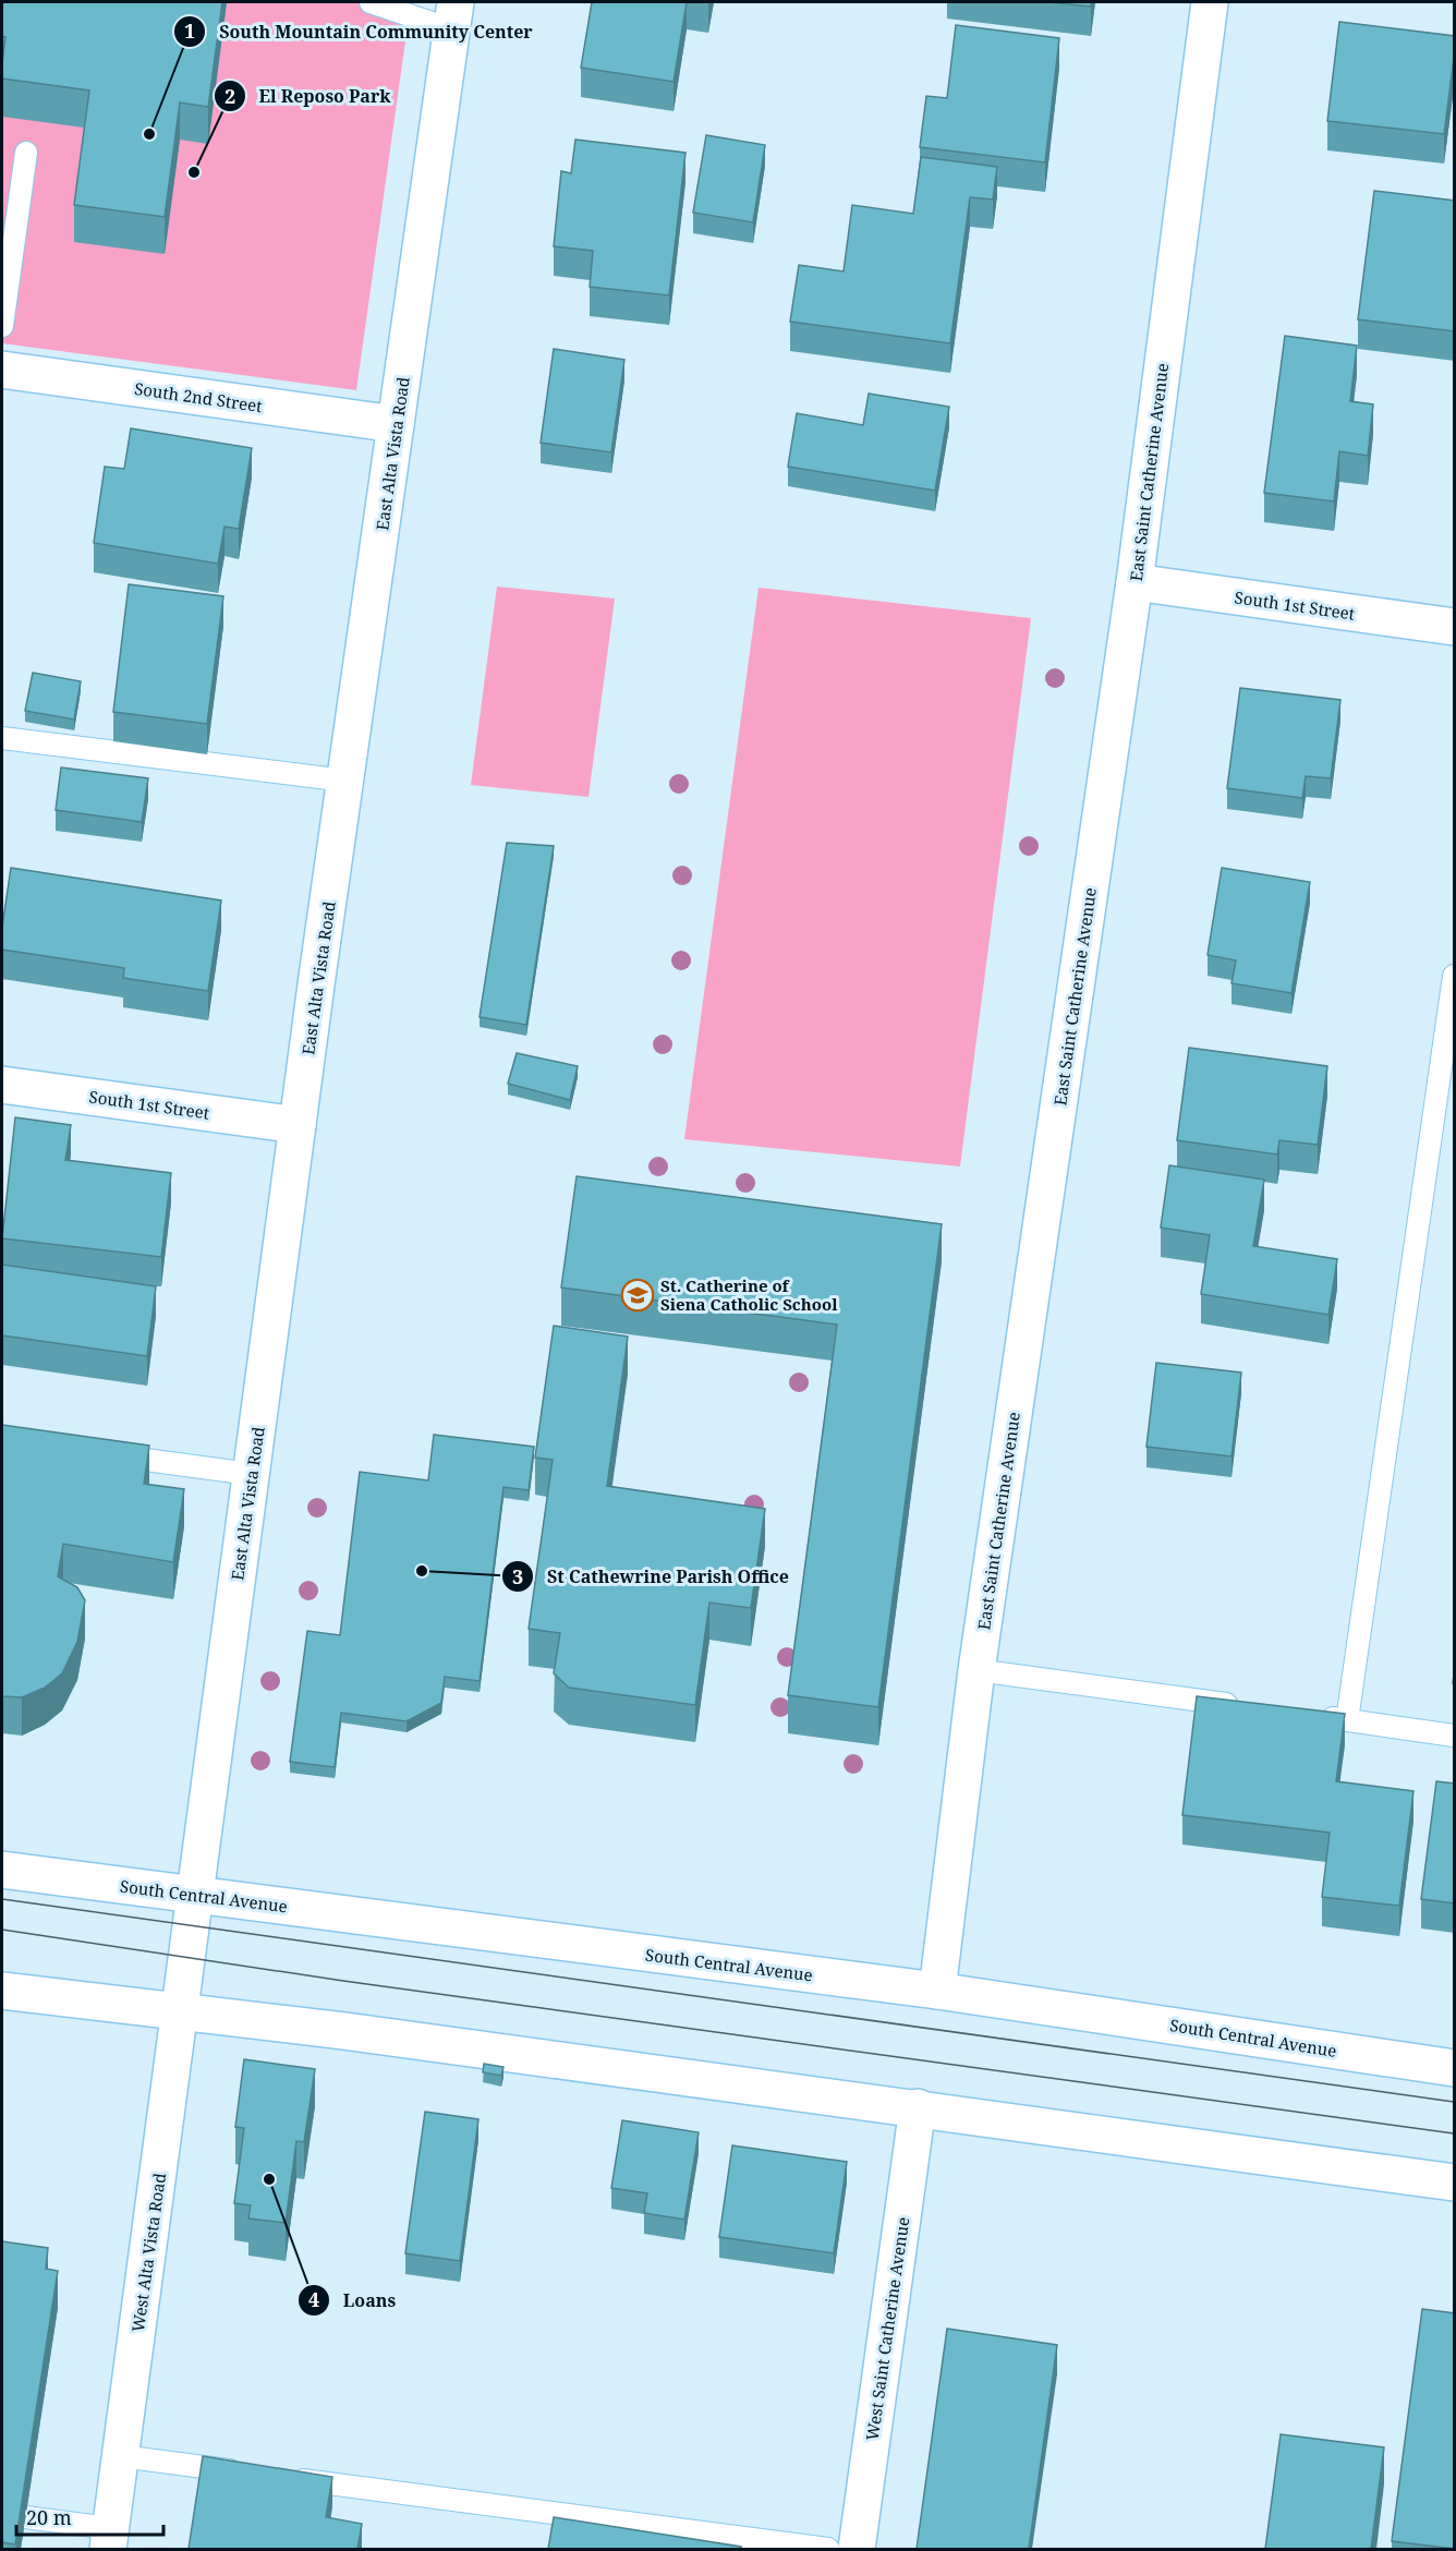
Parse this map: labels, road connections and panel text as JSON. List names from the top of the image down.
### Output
{
  "streets": {
    "street": [
      "South 2nd Street",
      "East Alta Vista Road",
      "East Saint Catherine Avenue",
      "South 1st Street",
      "South Central Avenue",
      "West Alta Vista Road",
      "West Saint Catherine Avenue"
    ]
  },
  "crossings": [
    ["South 2nd Street", "East Alta Vista Road"],
    ["East Alta Vista Road", "South 1st Street"],
    ["East Alta Vista Road", "South Central Avenue"],
    ["East Alta Vista Road", "West Alta Vista Road"],
    ["East Saint Catherine Avenue", "South 1st Street"],
    ["East Saint Catherine Avenue", "South Central Avenue"]
  ],
  "places": {
    "other": [
      "South Mountain Community Center",
      "El Reposo Park",
      "St Cathewrine Parish Office",
      "Loans"
    ],
    "school or university": ["St. Catherine of Siena Catholic School"]
  },
  "scale_bar": "20 m"
}
